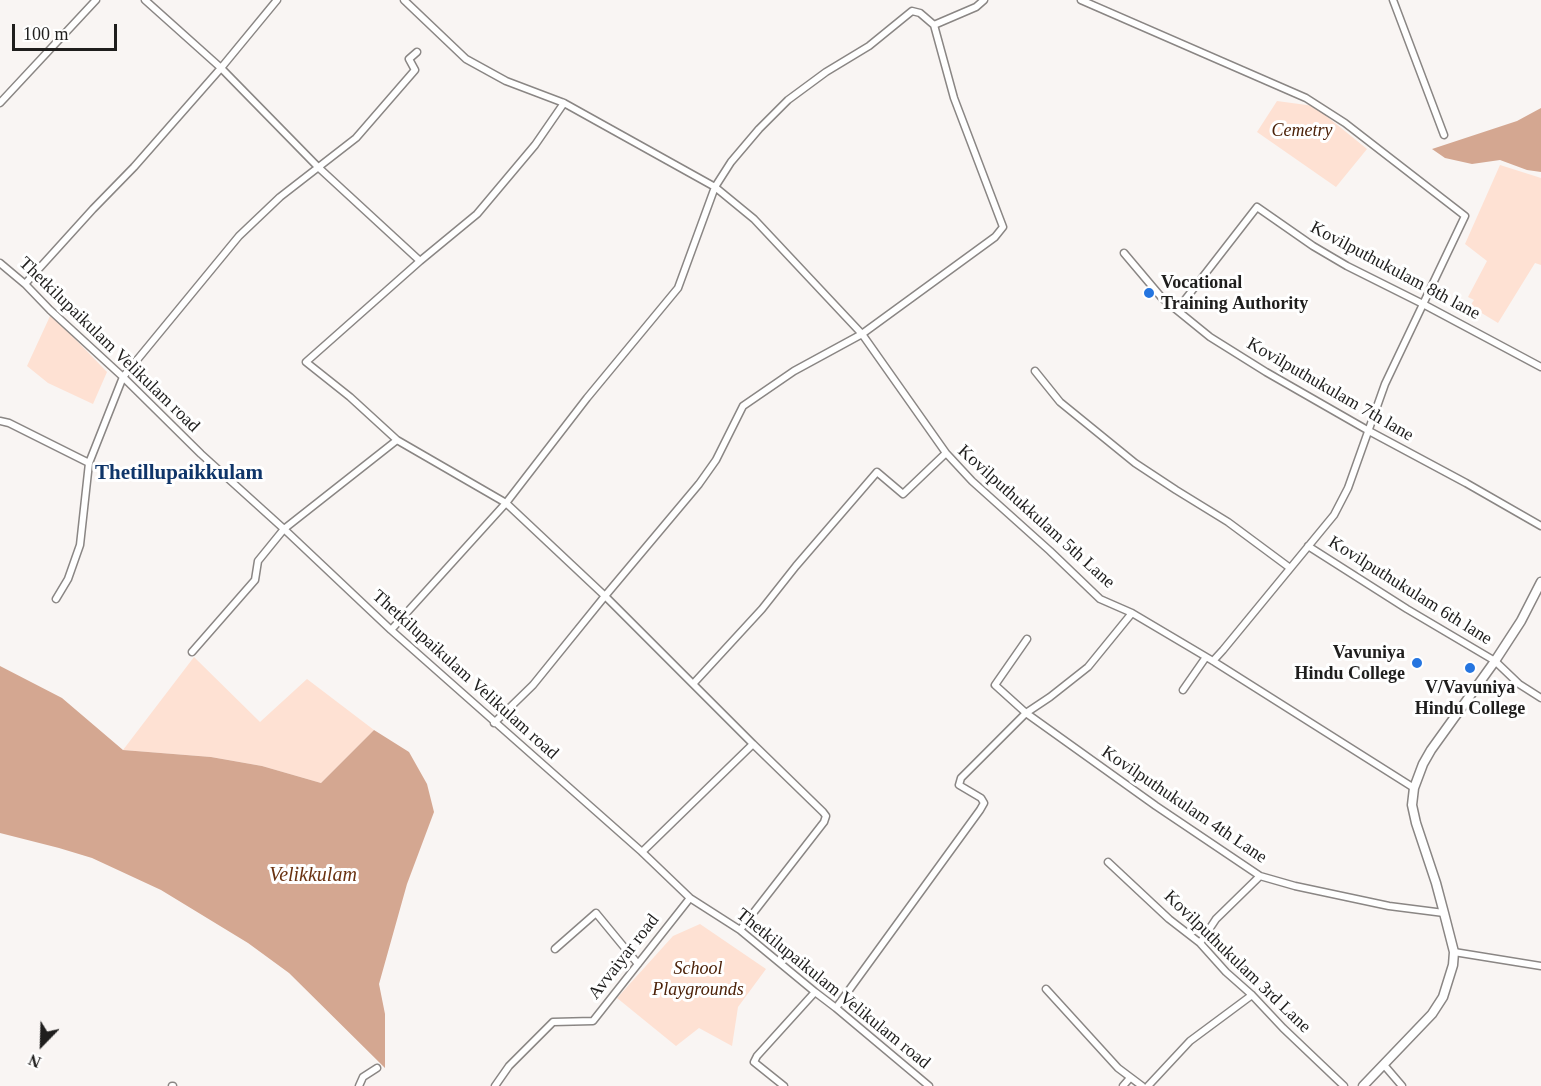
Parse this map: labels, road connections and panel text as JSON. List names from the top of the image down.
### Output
{
  "streets": {
    "street": [
      "Kovilputhukulam 8th lane",
      "Thetkilupaikulam Velikulam road",
      "Kovilputhukulam 7th lane",
      "Kovilputhukkulam 5th Lane",
      "Kovilputhukulam 6th lane",
      "Kovilputhukulam 4th Lane",
      "Avvaiyar road",
      "Kovilputhukulam 3rd Lane"
    ]
  },
  "crossings": [
    ["Kovilputhukulam 8th lane", "Kovilputhukulam 7th lane"],
    ["Thetkilupaikulam Velikulam road", "Avvaiyar road"]
  ],
  "districts": ["Thetillupaikkulam"],
  "water": ["Velikkulam"],
  "parks": ["Cemetry", "School Playgrounds"],
  "places": ["Vocational Training Authority", "Vavuniya Hindu College", "V/Vavuniya Hindu College"],
  "scale_bar": "100 m",
  "north": "bottom left"
}
